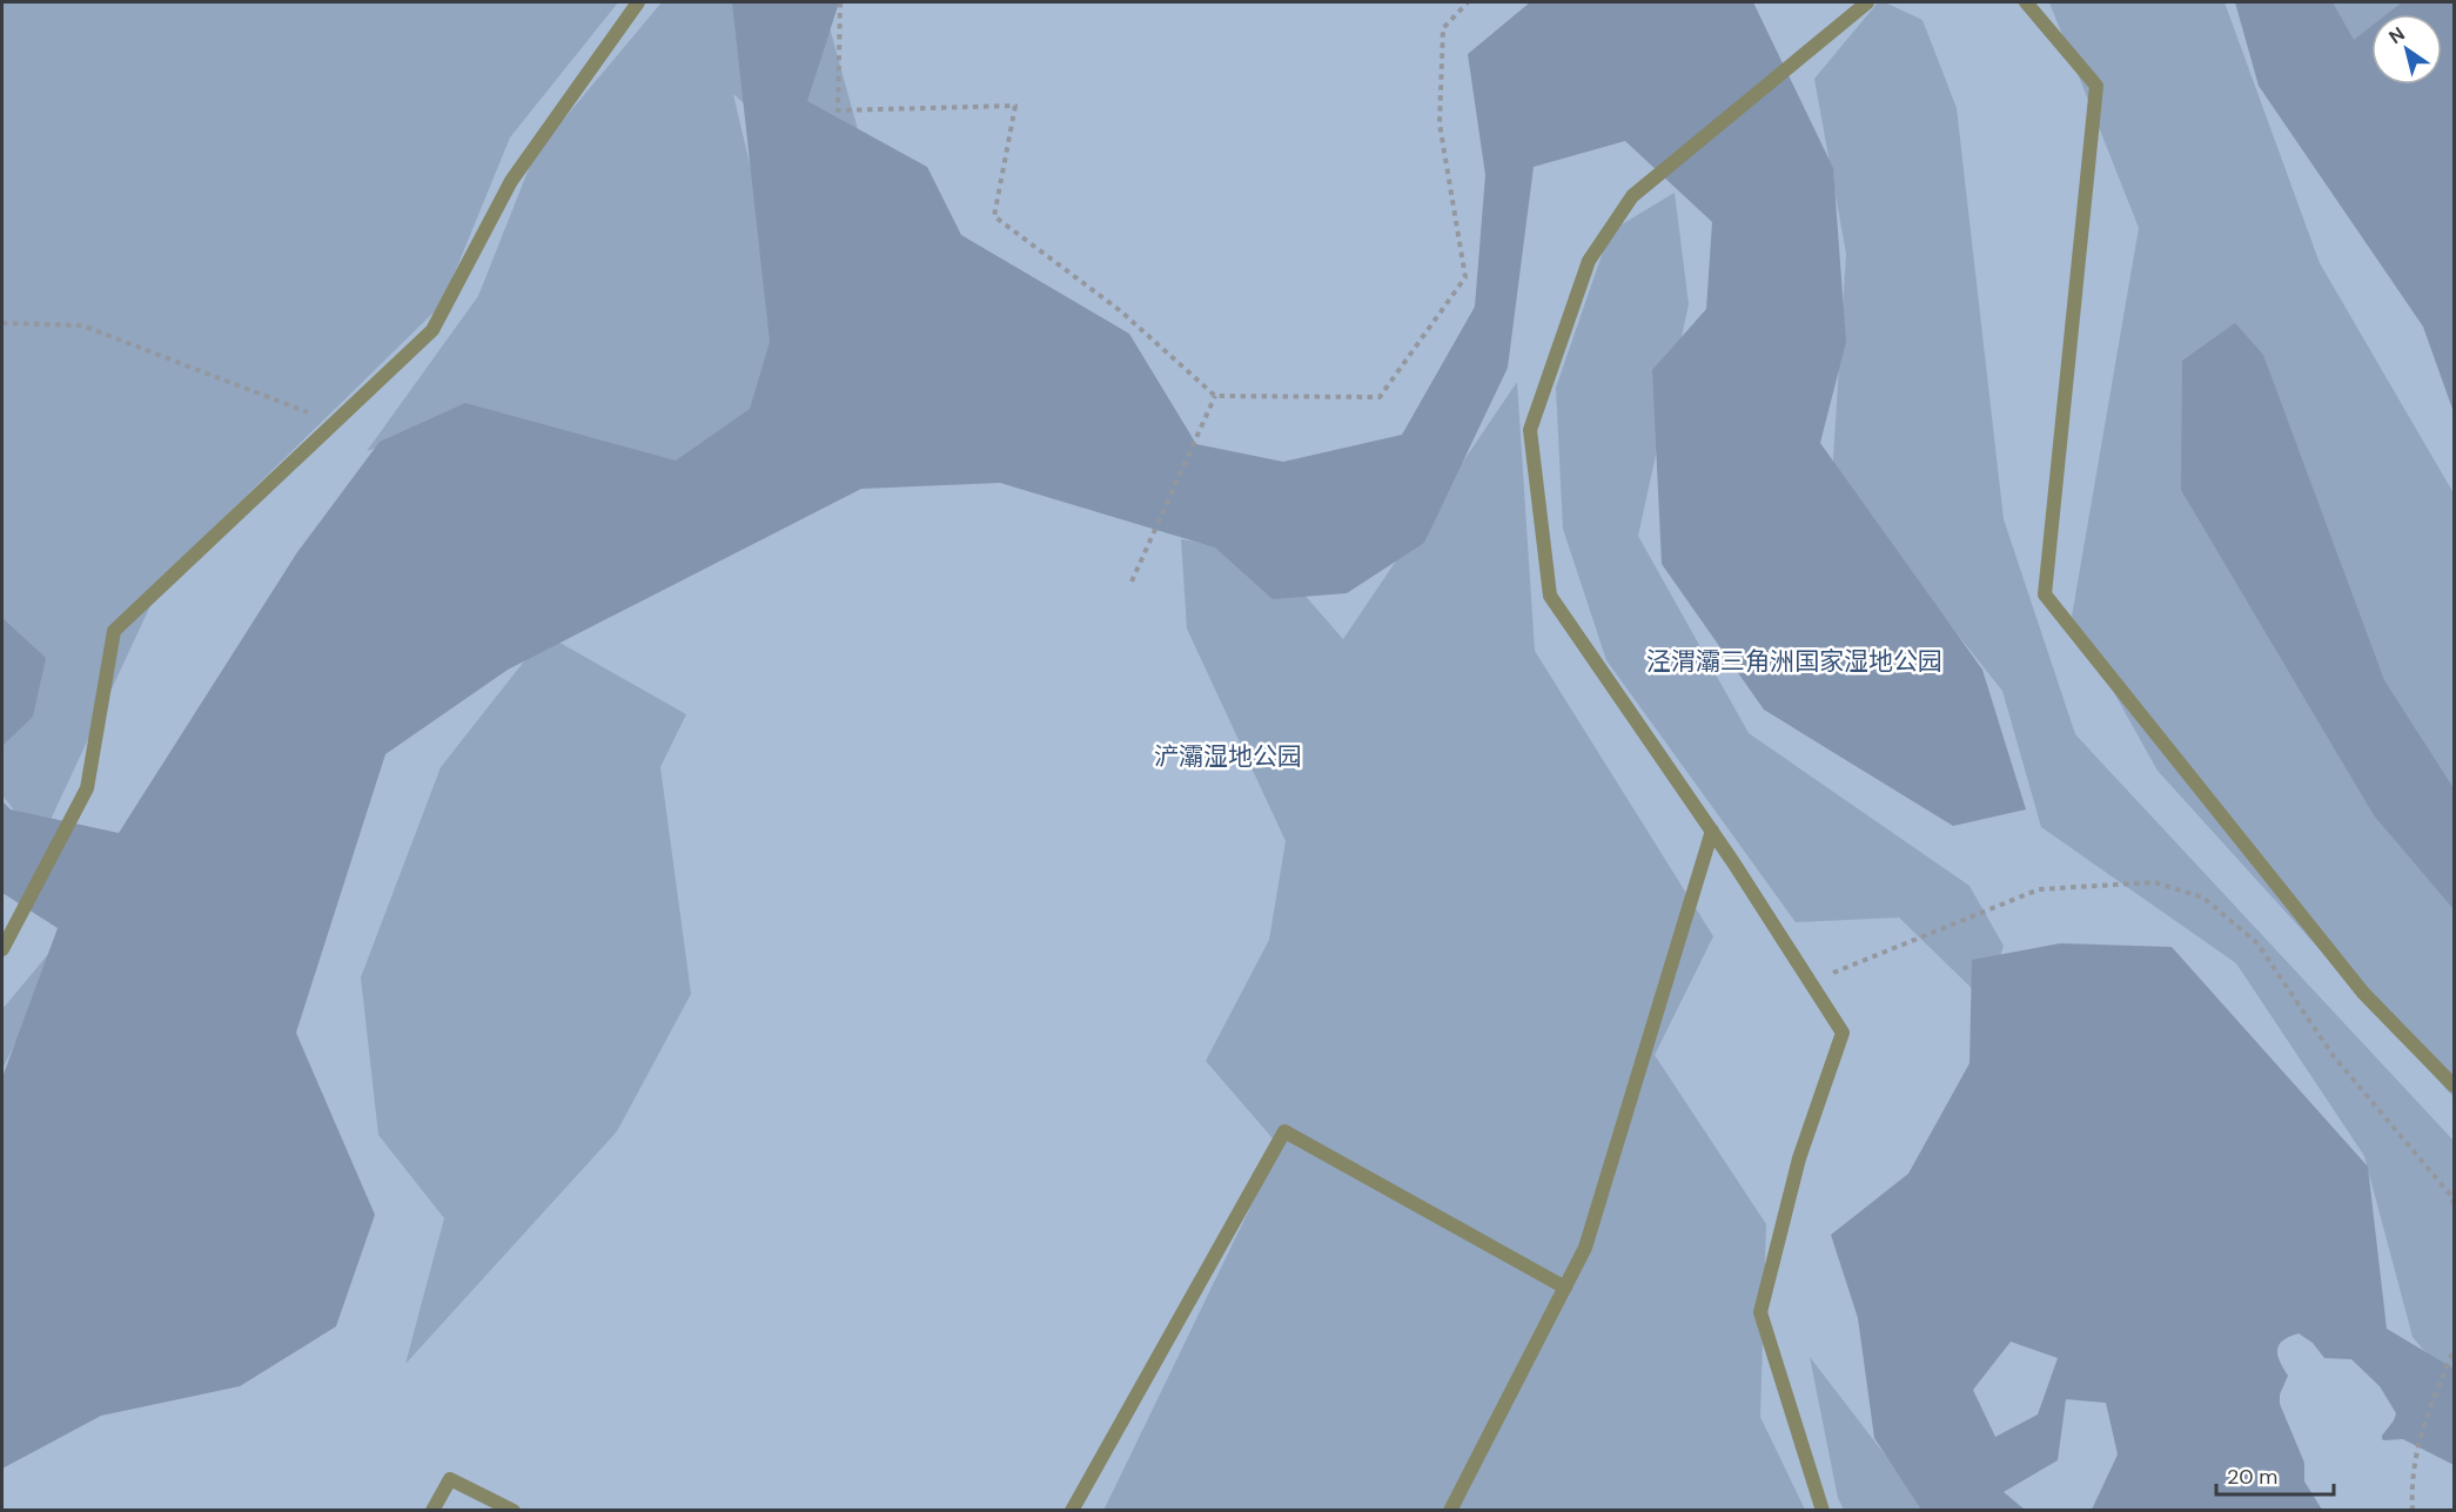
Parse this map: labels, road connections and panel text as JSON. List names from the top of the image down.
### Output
{
  "parks": ["泾渭灞三角洲国家湿地公园", "浐灞湿地公园"],
  "scale_bar": "20 m",
  "north": "top left"
}
